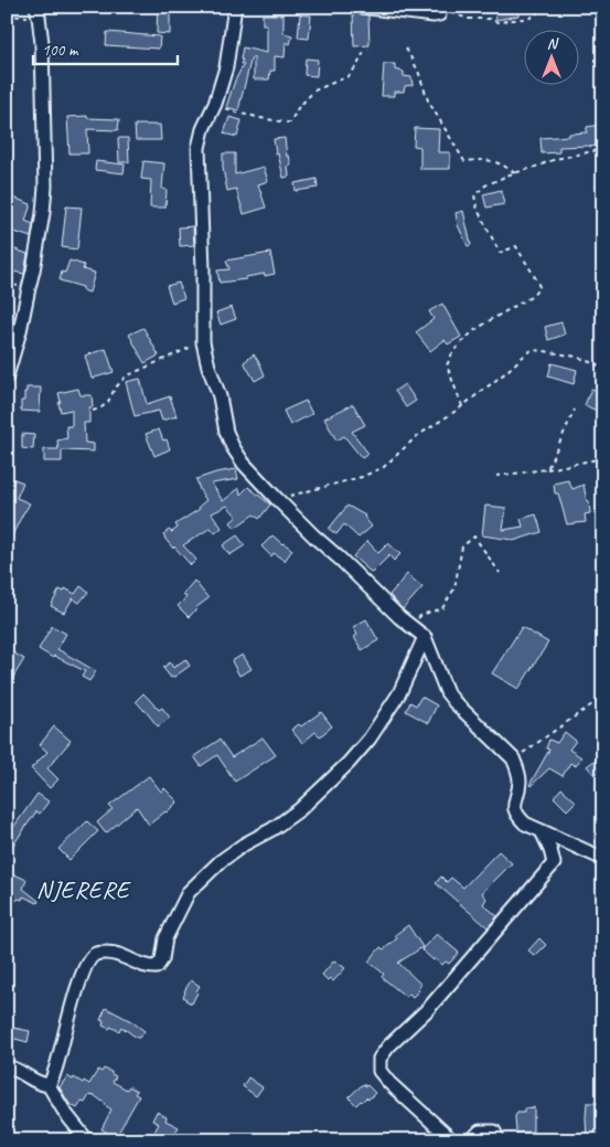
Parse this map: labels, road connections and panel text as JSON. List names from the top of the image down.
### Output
{
  "districts": ["NJERERE"],
  "scale_bar": "100 m",
  "north": "top"
}
